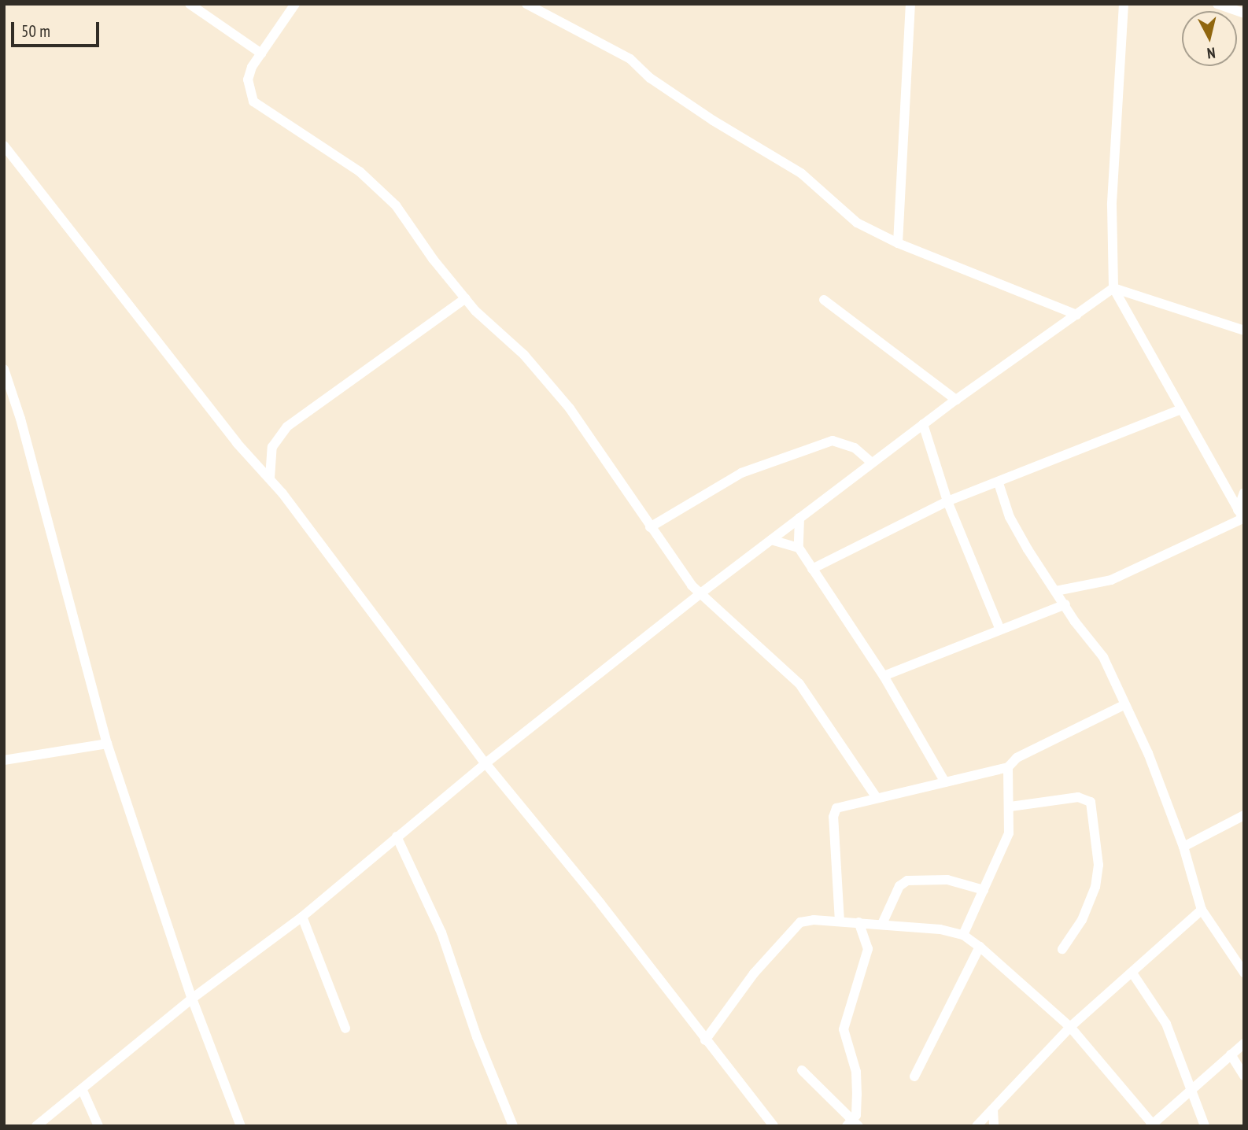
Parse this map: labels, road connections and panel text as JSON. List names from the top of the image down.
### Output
{
  "scale_bar": "50 m",
  "north": "bottom"
}
